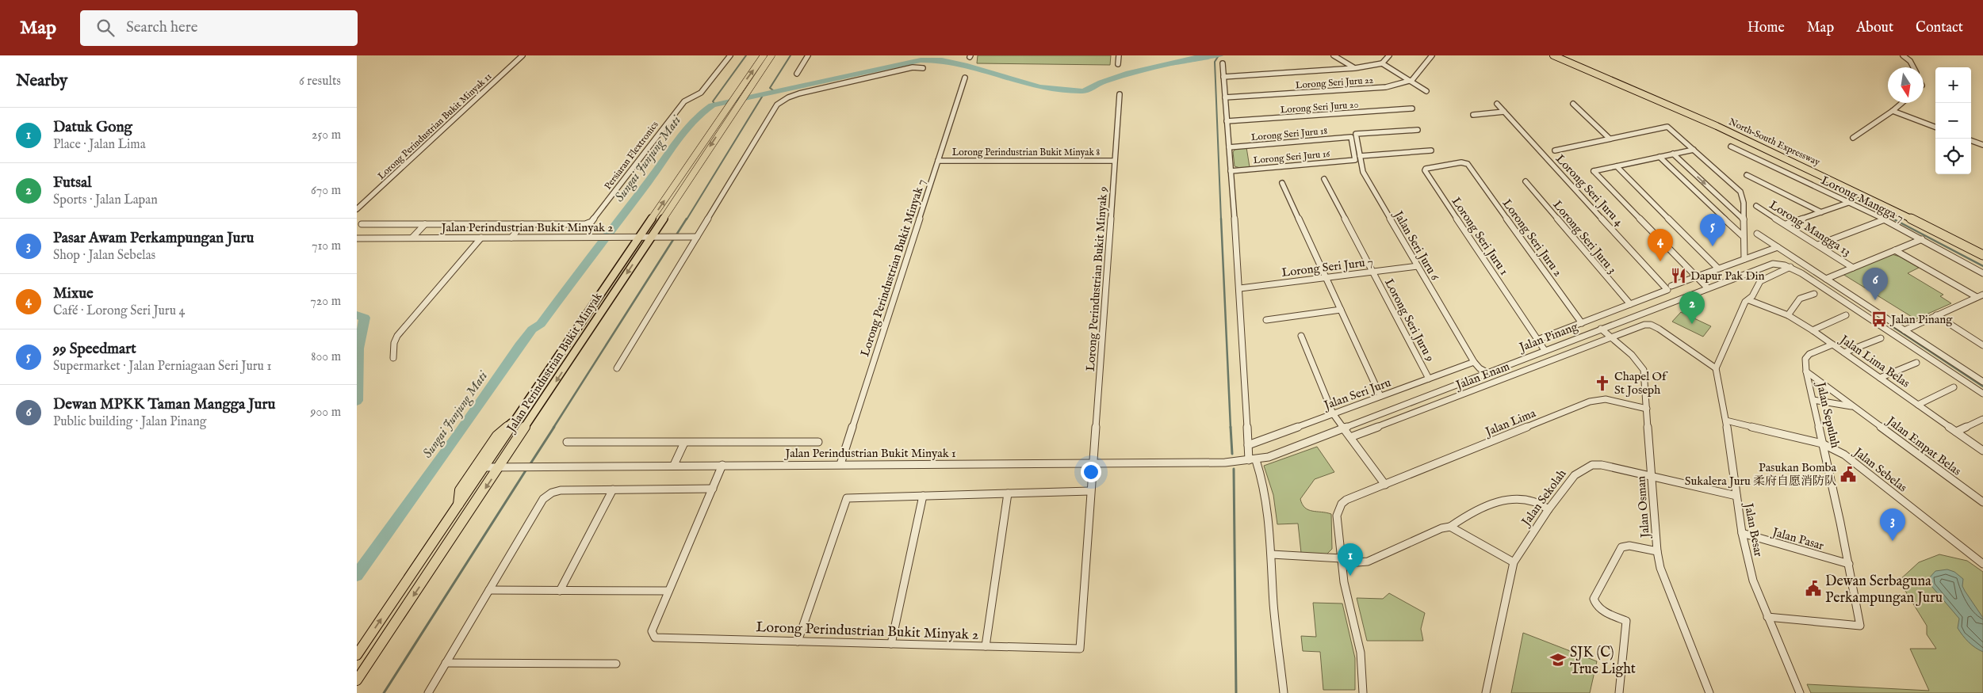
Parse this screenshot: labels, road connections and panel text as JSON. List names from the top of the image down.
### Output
{
  "streets": {
    "highway": ["North–South Expressway"],
    "main road": ["Jalan Perindustrian Bukit Minyak"],
    "street": [
      "Lorong Seri Juru 22",
      "Lorong Seri Juru 20",
      "Lorong Perindustrian Bukit Minyak 11",
      "Lorong Seri Juru 18",
      "Lorong Perindustrian Bukit Minyak 8",
      "Persiaran Flextronics",
      "Lorong Seri Juru 16",
      "Lorong Seri Juru 4",
      "Lorong Mangga 7",
      "Jalan Perindustrian Bukit Minyak 2",
      "Lorong Mangga 13",
      "Lorong Seri Juru 1",
      "Lorong Seri Juru 3",
      "Lorong Seri Juru 2",
      "Jalan Seri Juru 6",
      "Lorong Seri Juru 7",
      "Lorong Perindustrian Bukit Minyak 7",
      "Lorong Perindustrian Bukit Minyak 9",
      "Lorong Seri Juru 9",
      "Jalan Pinang",
      "Jalan Lima Belas",
      "Jalan Enam",
      "Jalan Seri Juru",
      "Jalan Sepuluh",
      "Jalan Lima",
      "Jalan Empat Belas",
      "Jalan Perindustrian Bukit Minyak 1",
      "Jalan Sebelas",
      "Jalan Sekolah",
      "Jalan Osman",
      "Jalan Besar",
      "Jalan Pasar",
      "Lorong Perindustrian Bukit Minyak 2"
    ]
  },
  "crossings": [
    ["Lorong Seri Juru 18", "Lorong Seri Juru 16"],
    ["Lorong Seri Juru 18", "Jalan Seri Juru 6"],
    ["Lorong Perindustrian Bukit Minyak 8", "Lorong Perindustrian Bukit Minyak 7"],
    ["Lorong Perindustrian Bukit Minyak 8", "Lorong Perindustrian Bukit Minyak 9"],
    ["Lorong Seri Juru 16", "Jalan Seri Juru 6"],
    ["Jalan Perindustrian Bukit Minyak 2", "Jalan Perindustrian Bukit Minyak"],
    ["Lorong Seri Juru 1", "Lorong Seri Juru 2"],
    ["Lorong Seri Juru 1", "Jalan Pinang"],
    ["Jalan Seri Juru 6", "Lorong Seri Juru 7"],
    ["Jalan Seri Juru 6", "Jalan Seri Juru"],
    ["Lorong Seri Juru 7", "Lorong Seri Juru 9"],
    ["Lorong Perindustrian Bukit Minyak 7", "Jalan Perindustrian Bukit Minyak 1"],
    ["Lorong Perindustrian Bukit Minyak 9", "Jalan Perindustrian Bukit Minyak 1"],
    ["Lorong Perindustrian Bukit Minyak 9", "Lorong Perindustrian Bukit Minyak 2"],
    ["Lorong Seri Juru 9", "Jalan Seri Juru"],
    ["Jalan Pinang", "Jalan Perindustrian Bukit Minyak 1"],
    ["Jalan Pinang", "Jalan Osman"],
    ["Jalan Lima Belas", "Jalan Sepuluh"],
    ["Jalan Perindustrian Bukit Minyak", "Jalan Perindustrian Bukit Minyak 1"],
    ["Jalan Enam", "Jalan Osman"],
    ["Jalan Enam", "Jalan Besar"],
    ["Jalan Sepuluh", "Jalan Empat Belas"],
    ["Jalan Sepuluh", "Jalan Sebelas"],
    ["Jalan Sepuluh", "Jalan Besar"],
    ["Jalan Sepuluh", "Jalan Pasar"],
    ["Jalan Lima", "Jalan Osman"],
    ["Jalan Sebelas", "Jalan Besar"],
    ["Jalan Sekolah", "Jalan Osman"],
    ["Jalan Sekolah", "Jalan Besar"],
    ["Jalan Besar", "Jalan Pasar"]
  ],
  "water": ["Sungai Junjung Mati"],
  "places": {
    "restaurant": ["Dapur Pak Din"],
    "bus stop": ["Jalan Pinang"],
    "church": ["Chapel Of St Joseph"],
    "public building": ["Pasukan Bomba Sukalera Juru 柔府自愿消防队", "Dewan Serbaguna Perkampungan Juru"],
    "school or university": ["SJK (C) True Light"]
  },
  "north": "bottom",
  "page": {
    "header": "Map",
    "search": "Search here",
    "nav": [
      "Home",
      "Map",
      "About",
      "Contact"
    ],
    "heading": ["Nearby", "6 results"],
    "map_buttons": ["+", "−"],
    "list": [
      {
        "mark": "1",
        "name": "Datuk Gong",
        "note": "Place · Jalan Lima",
        "value": "250 m"
      },
      {
        "mark": "2",
        "name": "Futsal",
        "note": "Sports · Jalan Lapan",
        "value": "670 m"
      },
      {
        "mark": "3",
        "name": "Pasar Awam Perkampungan Juru",
        "note": "Shop · Jalan Sebelas",
        "value": "710 m"
      },
      {
        "mark": "4",
        "name": "Mixue",
        "note": "Café · Lorong Seri Juru 4",
        "value": "720 m"
      },
      {
        "mark": "5",
        "name": "99 Speedmart",
        "note": "Supermarket · Jalan Perniagaan Seri Juru 1",
        "value": "800 m"
      },
      {
        "mark": "6",
        "name": "Dewan MPKK Taman Mangga Juru",
        "note": "Public building · Jalan Pinang",
        "value": "900 m"
      }
    ],
    "pins": [
      "5",
      "4",
      "6",
      "2",
      "3",
      "1"
    ]
  }
}
